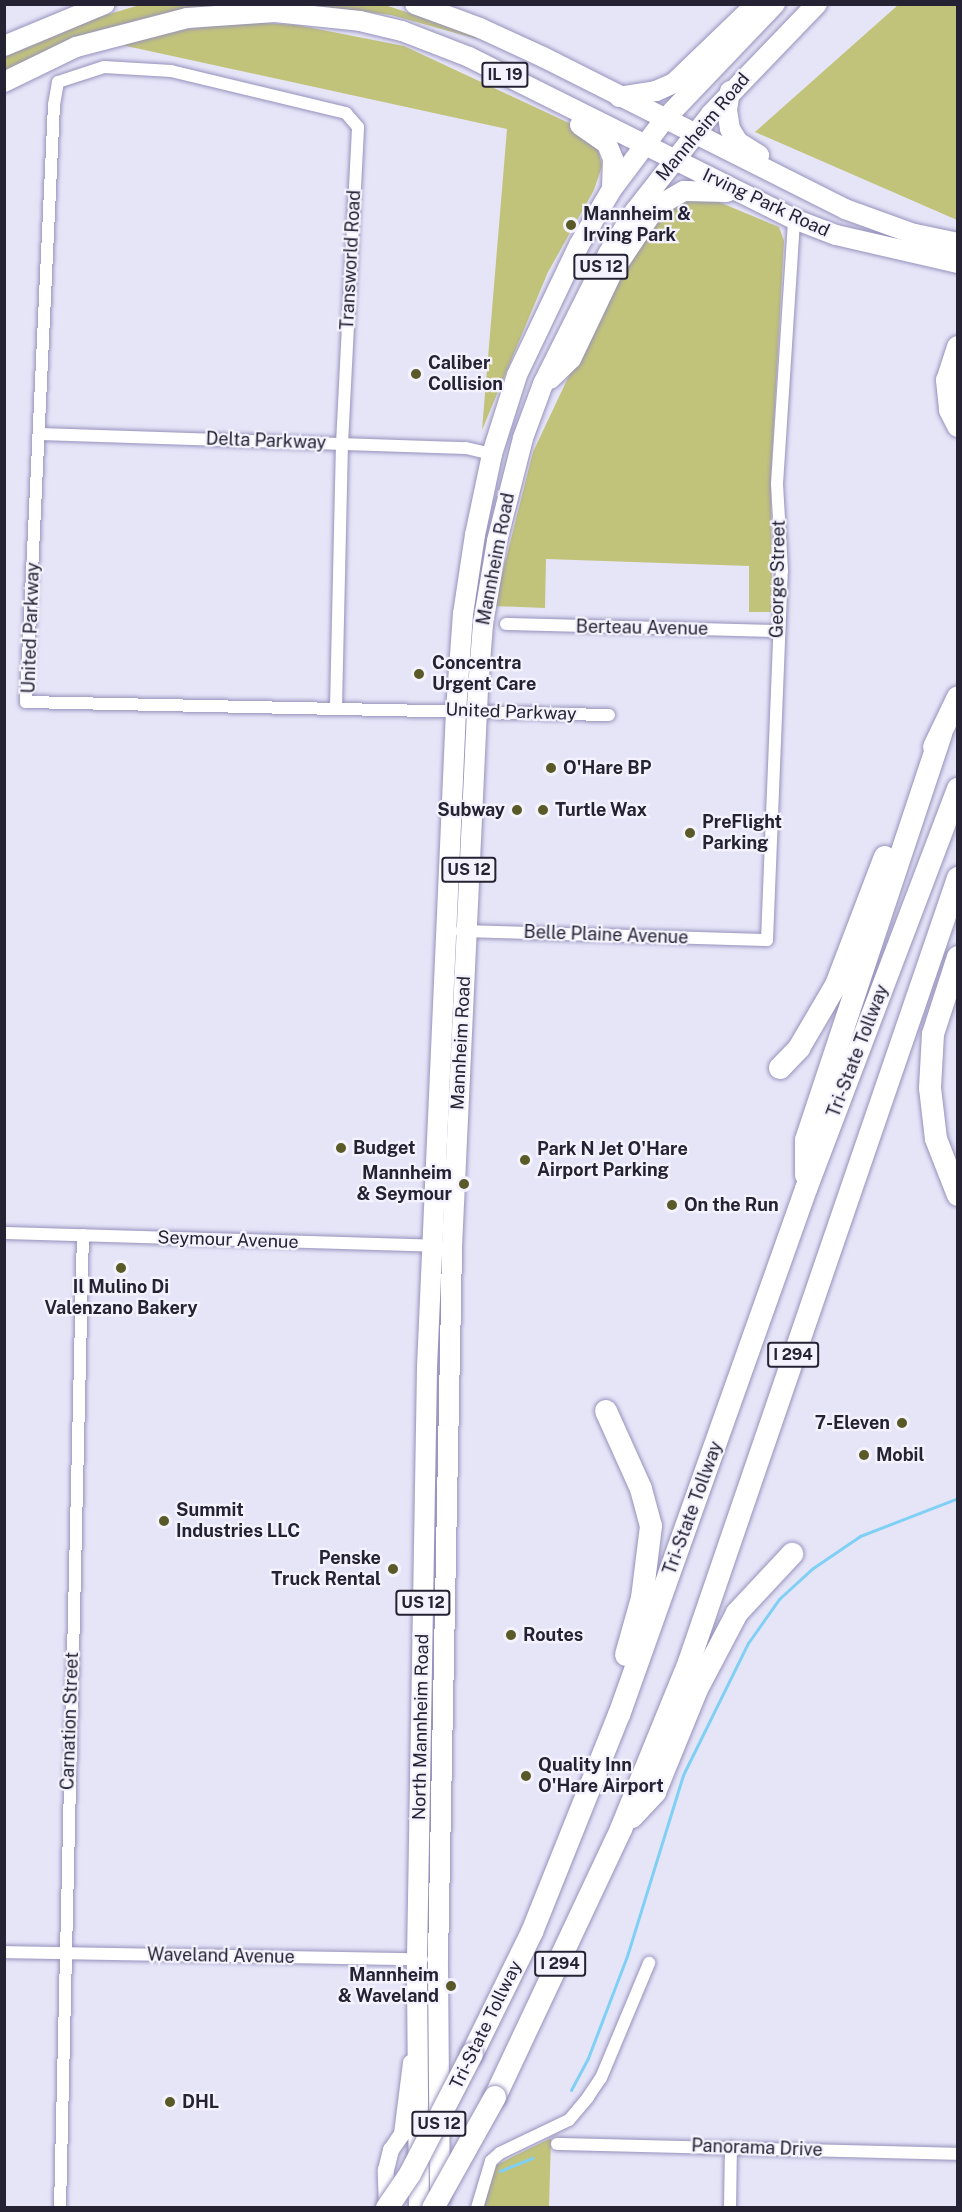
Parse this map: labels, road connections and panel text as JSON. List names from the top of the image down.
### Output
{
  "streets": {
    "highway": ["Tri-State Tollway", "I 294"],
    "main road": [
      "IL 19",
      "Mannheim Road",
      "Irving Park Road",
      "US 12",
      "North Mannheim Road"
    ],
    "street": [
      "Transworld Road",
      "Delta Parkway",
      "George Street",
      "United Parkway",
      "Berteau Avenue",
      "Belle Plaine Avenue",
      "Seymour Avenue",
      "Carnation Street",
      "Waveland Avenue",
      "Panorama Drive"
    ]
  },
  "crossings": [
    ["Mannheim Road", "Irving Park Road"],
    ["Mannheim Road", "Delta Parkway"],
    ["Mannheim Road", "United Parkway"],
    ["Mannheim Road", "Belle Plaine Avenue"],
    ["Mannheim Road", "Seymour Avenue"],
    ["Mannheim Road", "North Mannheim Road"],
    ["Irving Park Road", "George Street"],
    ["Transworld Road", "Delta Parkway"],
    ["Transworld Road", "United Parkway"],
    ["Delta Parkway", "United Parkway"],
    ["George Street", "Berteau Avenue"],
    ["George Street", "Belle Plaine Avenue"],
    ["Tri-State Tollway", "I 294"],
    ["Tri-State Tollway", "North Mannheim Road"],
    ["Seymour Avenue", "Carnation Street"],
    ["Seymour Avenue", "North Mannheim Road"],
    ["Carnation Street", "Waveland Avenue"],
    ["North Mannheim Road", "Waveland Avenue"]
  ],
  "places": [
    "Mannheim & Irving Park",
    "Caliber Collision",
    "Concentra Urgent Care",
    "O'Hare BP",
    "Subway",
    "Turtle Wax",
    "PreFlight Parking",
    "Budget",
    "Park N Jet O'Hare Airport Parking",
    "Mannheim & Seymour",
    "On the Run",
    "Il Mulino Di Valenzano Bakery",
    "7-Eleven",
    "Mobil",
    "Summit Industries LLC",
    "Penske Truck Rental",
    "Routes",
    "Quality Inn O'Hare Airport",
    "Mannheim & Waveland",
    "DHL"
  ]
}
